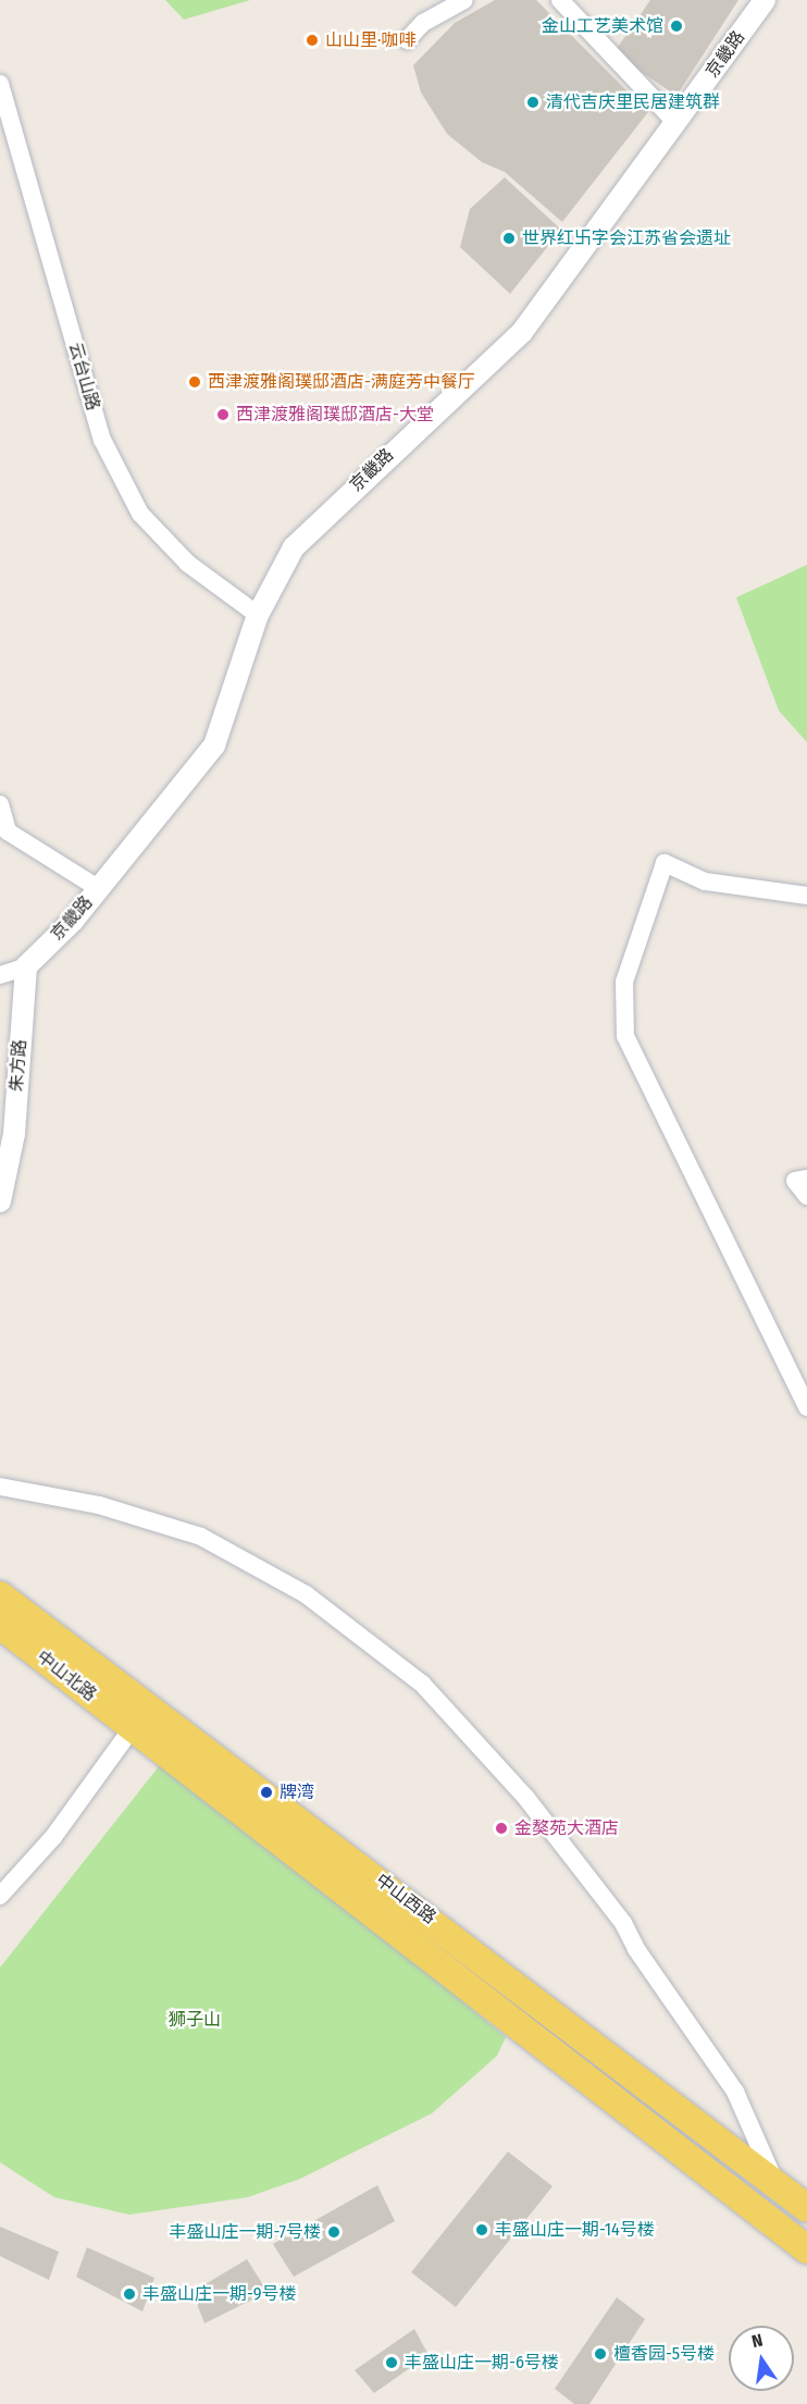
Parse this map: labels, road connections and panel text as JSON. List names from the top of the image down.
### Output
{
  "streets": {
    "main road": ["中山北路", "中山西路"],
    "street": ["京畿路", "云台山路", "朱方路"]
  },
  "crossings": [
    ["京畿路", "云台山路"],
    ["京畿路", "朱方路"],
    ["中山北路", "中山西路"]
  ],
  "parks": ["狮子山"],
  "places": [
    "金山工艺美术馆",
    "山山里·咖啡",
    "清代吉庆里民居建筑群",
    "世界红卐字会江苏省会遗址",
    "西津渡雅阁璞邸酒店-满庭芳中餐厅",
    "西津渡雅阁璞邸酒店-大堂",
    "牌湾",
    "金獒苑大酒店",
    "丰盛山庄一期-14号楼",
    "丰盛山庄一期-7号楼",
    "丰盛山庄一期-9号楼",
    "檀香园-5号楼",
    "丰盛山庄一期-6号楼"
  ],
  "north": "top"
}
